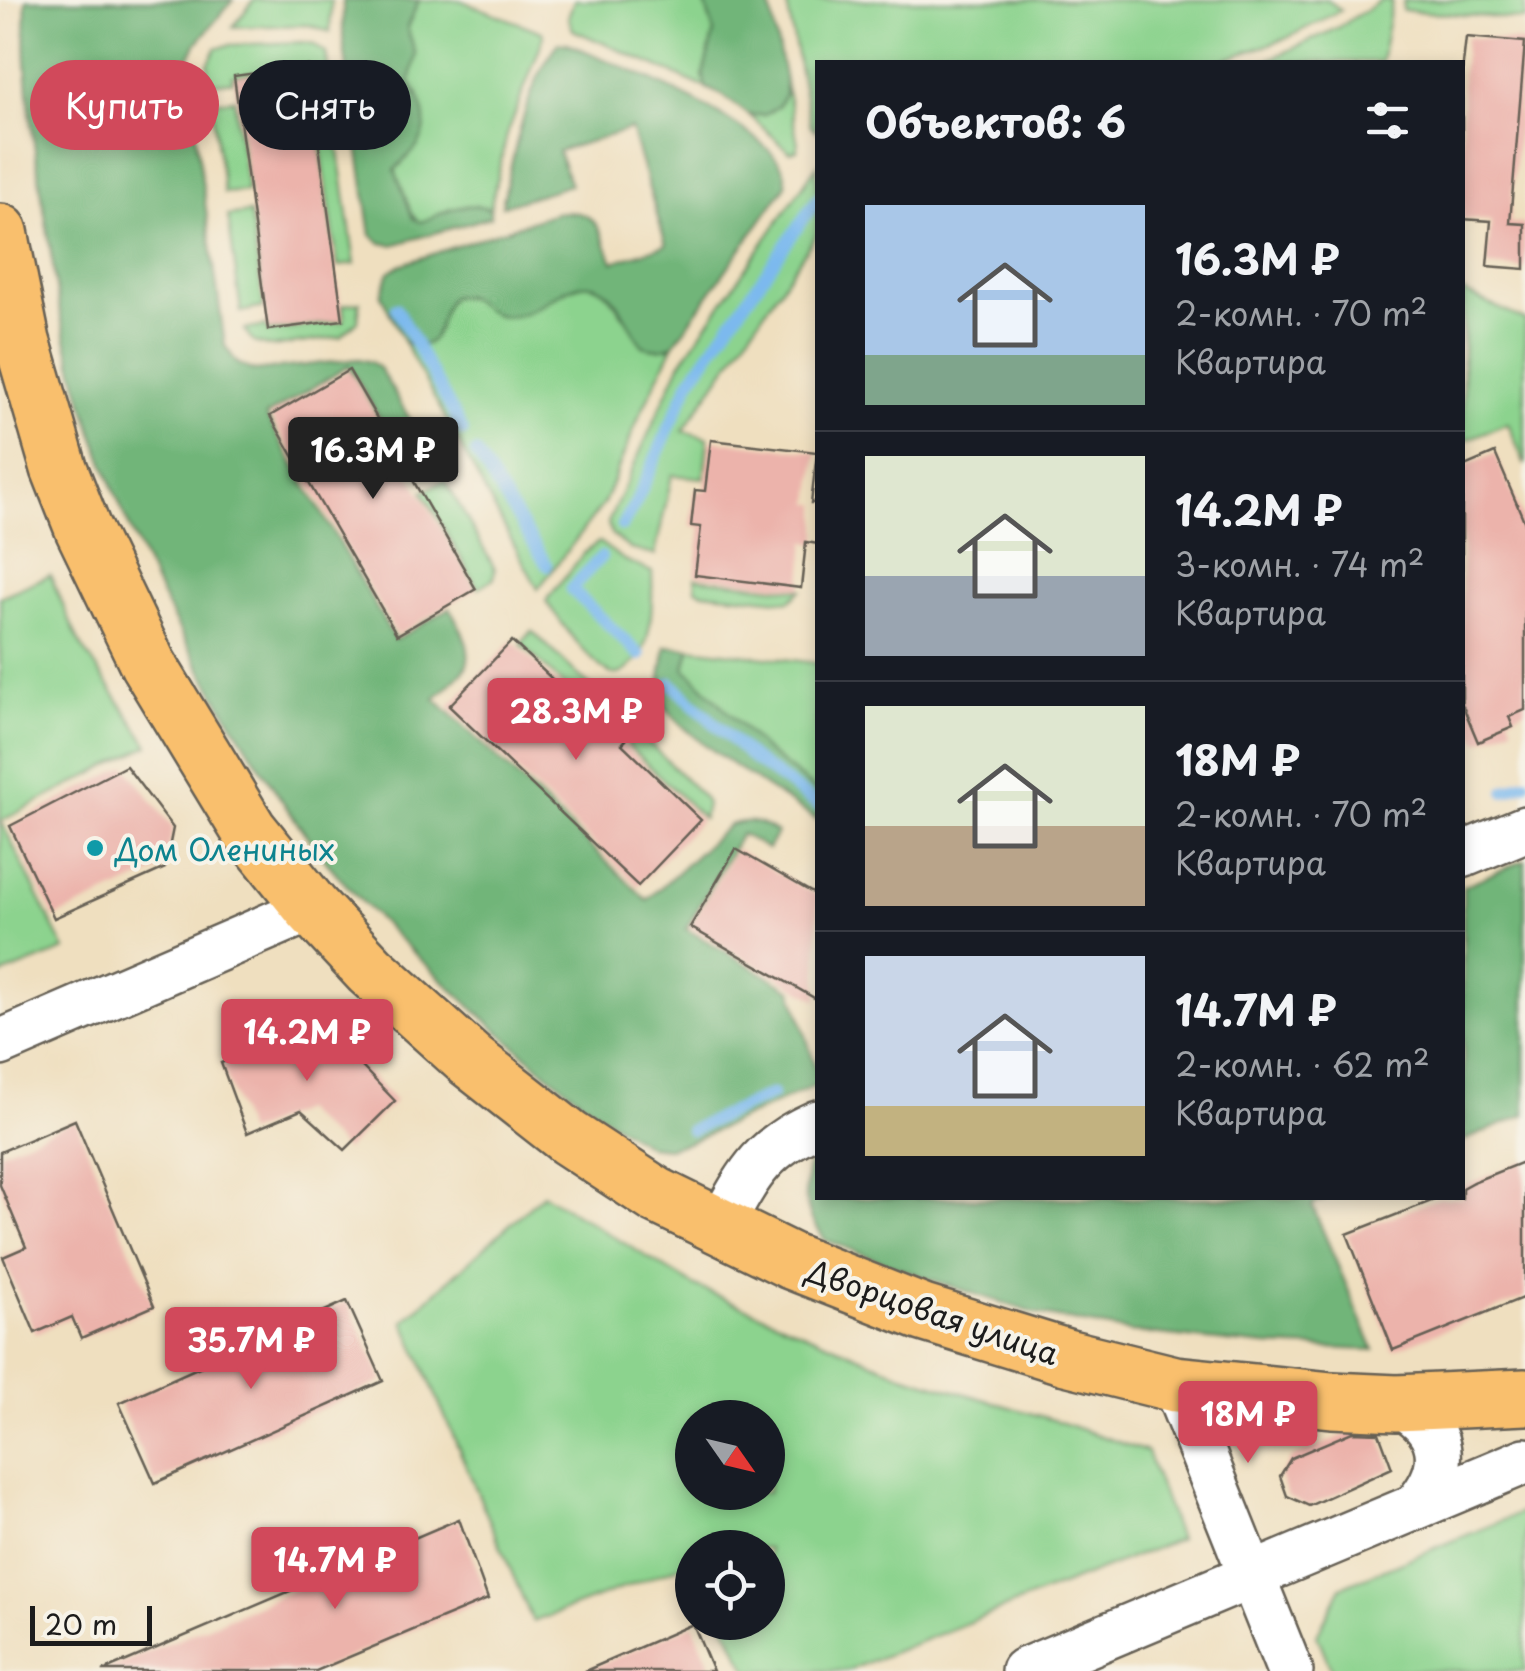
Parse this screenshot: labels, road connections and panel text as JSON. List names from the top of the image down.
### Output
{
  "streets": {
    "main road": ["Дворцовая улица"]
  },
  "places": ["Дом Олениных"],
  "scale_bar": "20 m",
  "north": "bottom right",
  "page": {
    "chip": ["Купить", "Снять"],
    "heading": "Объектов: 6",
    "list": [
      {
        "name": "16.3M ₽",
        "note": "2-комн. · 70 m² · Квартира"
      },
      {
        "name": "14.2M ₽",
        "note": "3-комн. · 74 m² · Квартира"
      },
      {
        "name": "18M ₽",
        "note": "2-комн. · 70 m² · Квартира"
      },
      {
        "name": "14.7M ₽",
        "note": "2-комн. · 62 m² · Квартира"
      }
    ],
    "price": [
      "16.3M ₽",
      "28.3M ₽",
      "14.2M ₽",
      "35.7M ₽",
      "18M ₽",
      "14.7M ₽"
    ],
    "scale": "20 m"
  }
}
